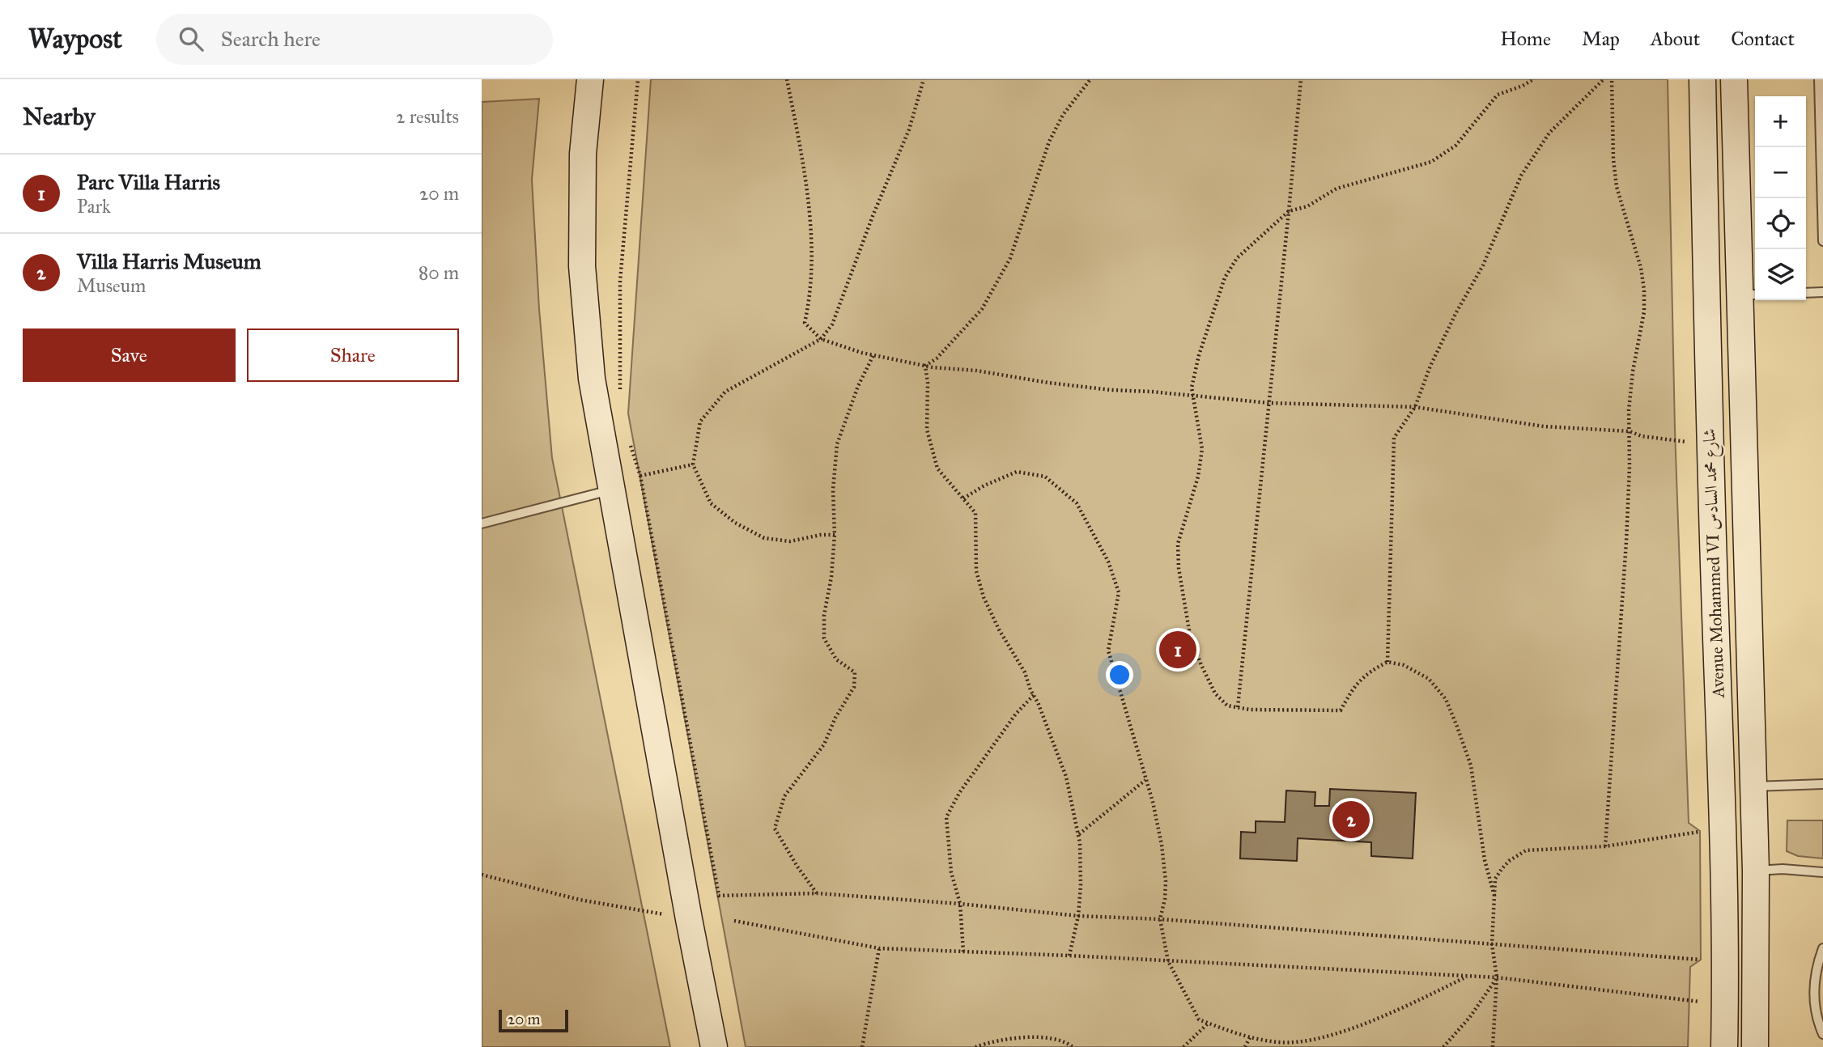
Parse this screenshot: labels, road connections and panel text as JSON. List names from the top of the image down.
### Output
{
  "streets": {
    "main road": ["Avenue Mohammed VI شارع محمد السادس"]
  },
  "scale_bar": "20 m",
  "page": {
    "header": "Waypost",
    "search": "Search here",
    "nav": [
      "Home",
      "Map",
      "About",
      "Contact"
    ],
    "heading": ["Nearby", "2 results"],
    "map_buttons": ["+", "−"],
    "list": [
      {
        "mark": "1",
        "name": "Parc Villa Harris",
        "note": "Park",
        "value": "20 m"
      },
      {
        "mark": "2",
        "name": "Villa Harris Museum",
        "note": "Museum",
        "value": "80 m"
      }
    ],
    "buttons": ["Save", "Share"],
    "pins": ["1", "2"],
    "scale": "20 m"
  }
}
